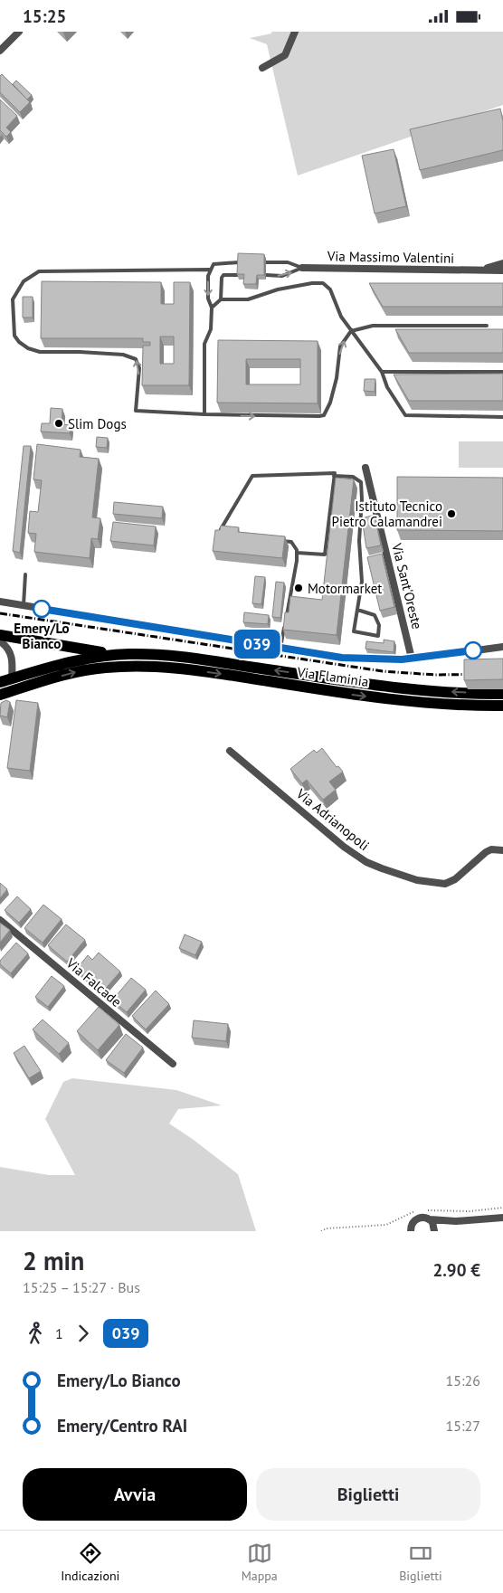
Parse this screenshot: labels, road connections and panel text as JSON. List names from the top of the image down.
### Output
{
  "streets": {
    "highway": ["Via Flaminia"],
    "street": [
      "Via Massimo Valentini",
      "Via Sant'Oreste",
      "Via Adrianopoli",
      "Via Falcade"
    ]
  },
  "places": [
    "Slim Dogs",
    "Istituto Tecnico Pietro Calamandrei",
    "Motormarket",
    "Emery/Lo Bianco"
  ],
  "lines": ["bus line 039"],
  "page": {
    "status": "15:25",
    "on_map": "039",
    "heading": ["2 min", "15:25 – 15:27 · Bus", "2.90 €"],
    "legs": ["1", "039"],
    "list": [
      {
        "name": "Emery/Lo Bianco",
        "value": "15:26"
      },
      {
        "name": "Emery/Centro RAI",
        "value": "15:27"
      }
    ],
    "buttons": ["Avvia", "Biglietti"],
    "tabs": ["Indicazioni", "Mappa", "Biglietti"]
  }
}
